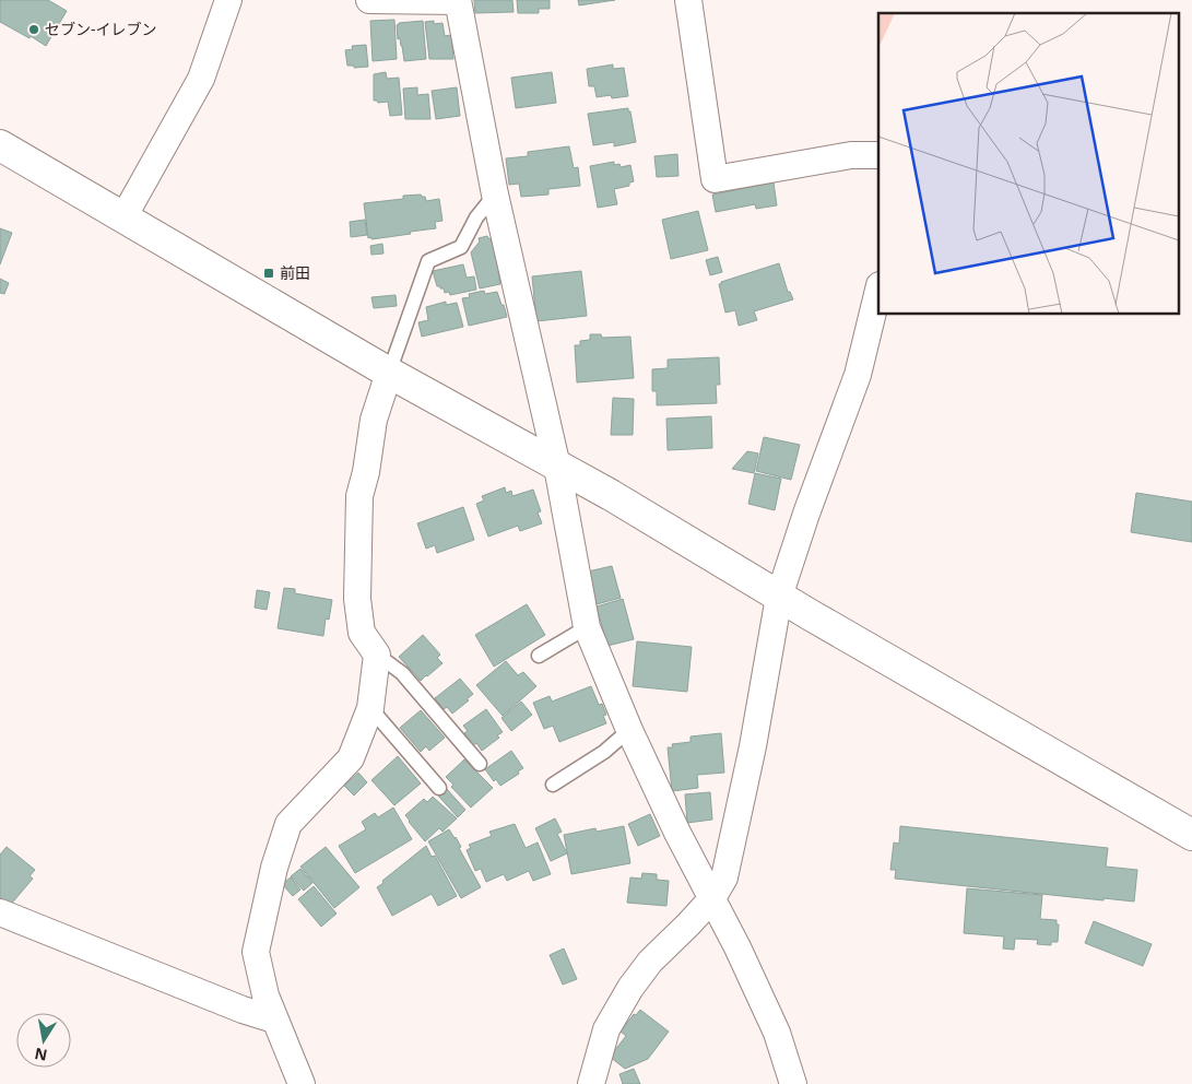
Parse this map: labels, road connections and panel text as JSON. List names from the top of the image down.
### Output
{
  "places": {
    "other": ["セブン-イレブン"],
    "transit": ["前田"]
  },
  "north": "bottom"
}
